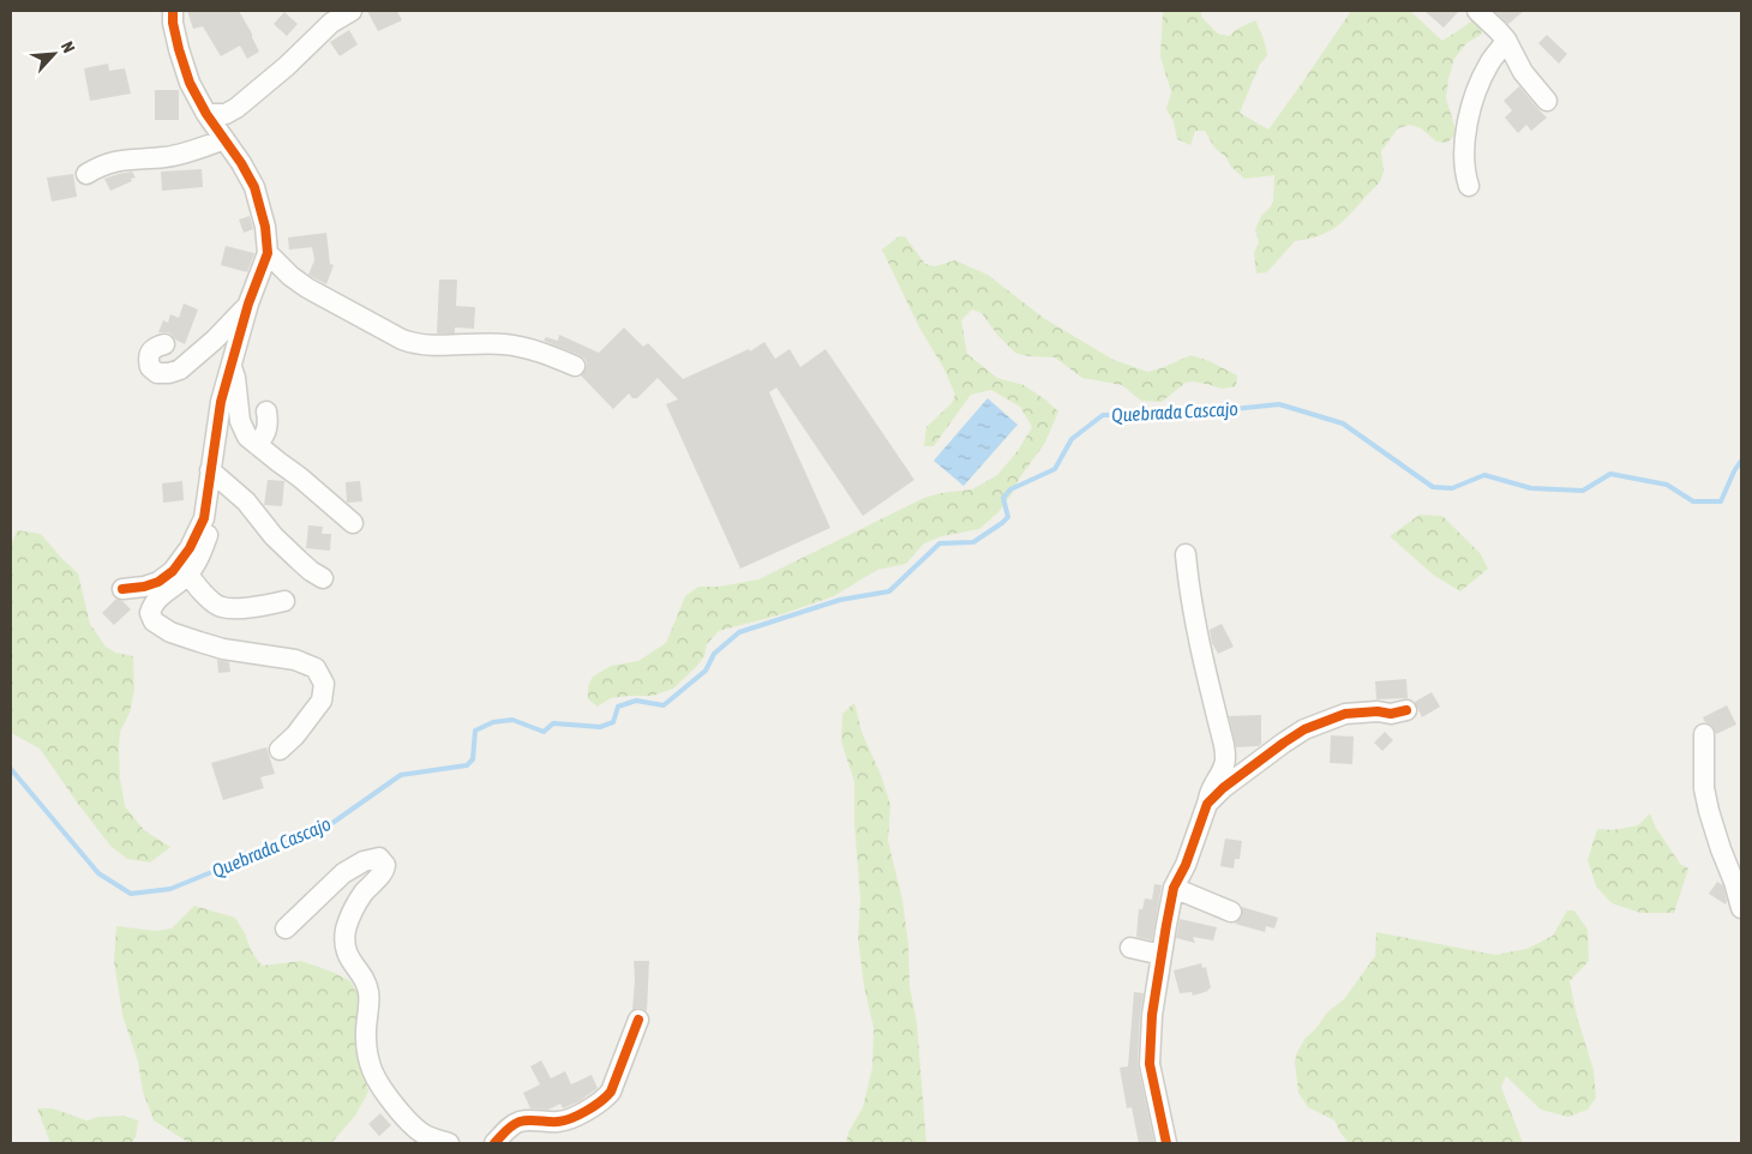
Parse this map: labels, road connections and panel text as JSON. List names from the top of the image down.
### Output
{
  "water": ["Quebrada Cascajo"],
  "north": "top right"
}
